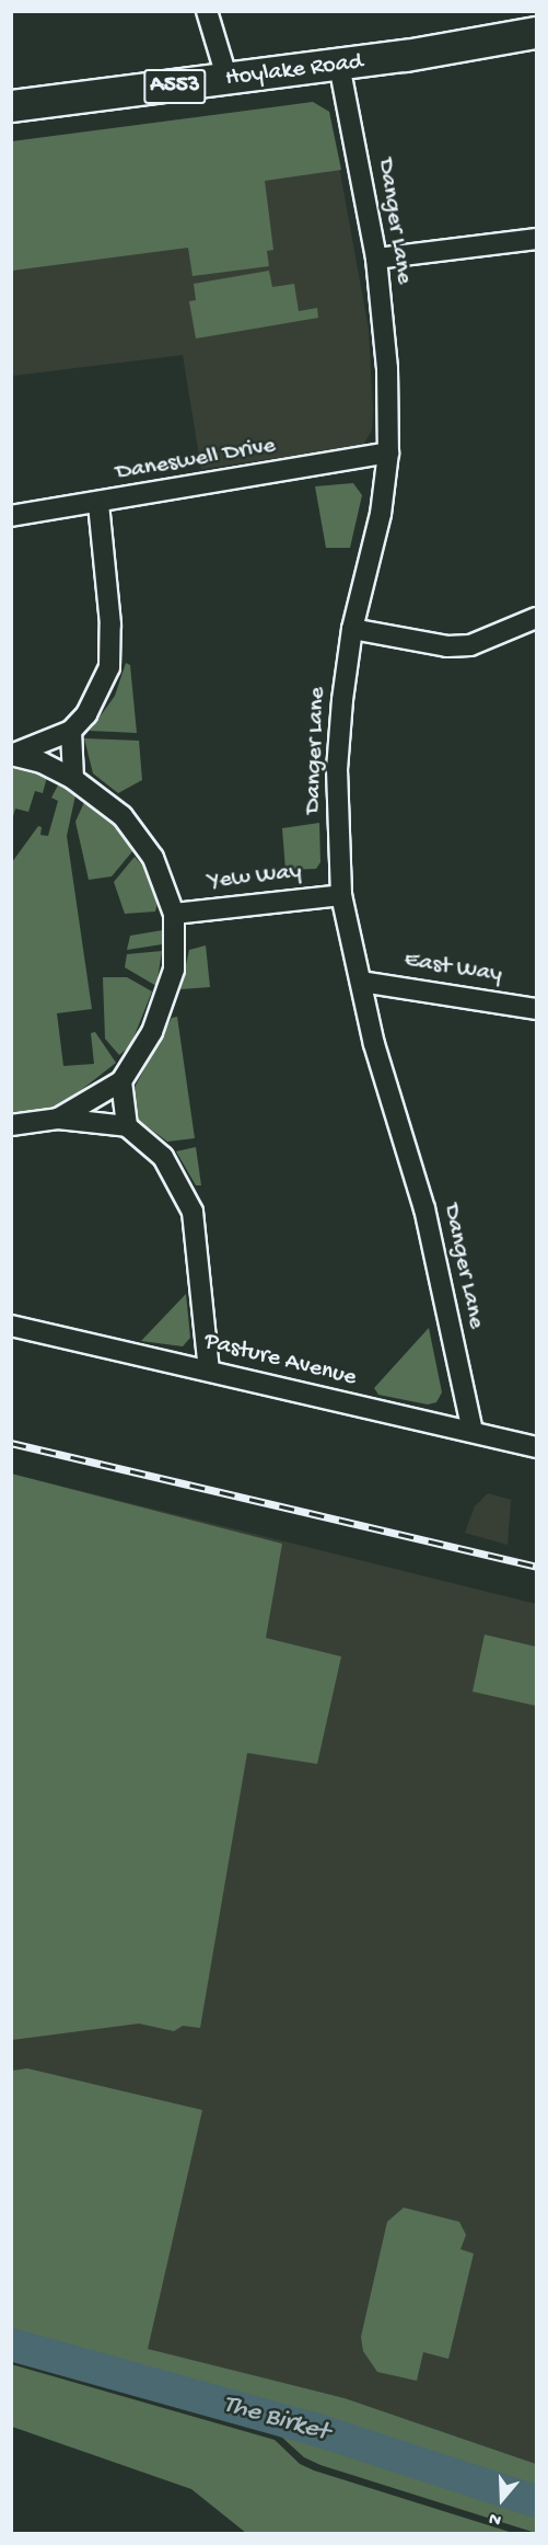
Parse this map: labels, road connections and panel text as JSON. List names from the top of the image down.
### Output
{
  "streets": {
    "main road": ["Hoylake Road", "A553"],
    "street": [
      "Danger Lane",
      "Daneswell Drive",
      "Yew Way",
      "East Way",
      "Pasture Avenue"
    ]
  },
  "crossings": [
    ["Hoylake Road", "Danger Lane"],
    ["Danger Lane", "Daneswell Drive"],
    ["Danger Lane", "Yew Way"],
    ["Danger Lane", "East Way"],
    ["Danger Lane", "Pasture Avenue"]
  ],
  "water": ["The Birket"],
  "north": "bottom"
}
